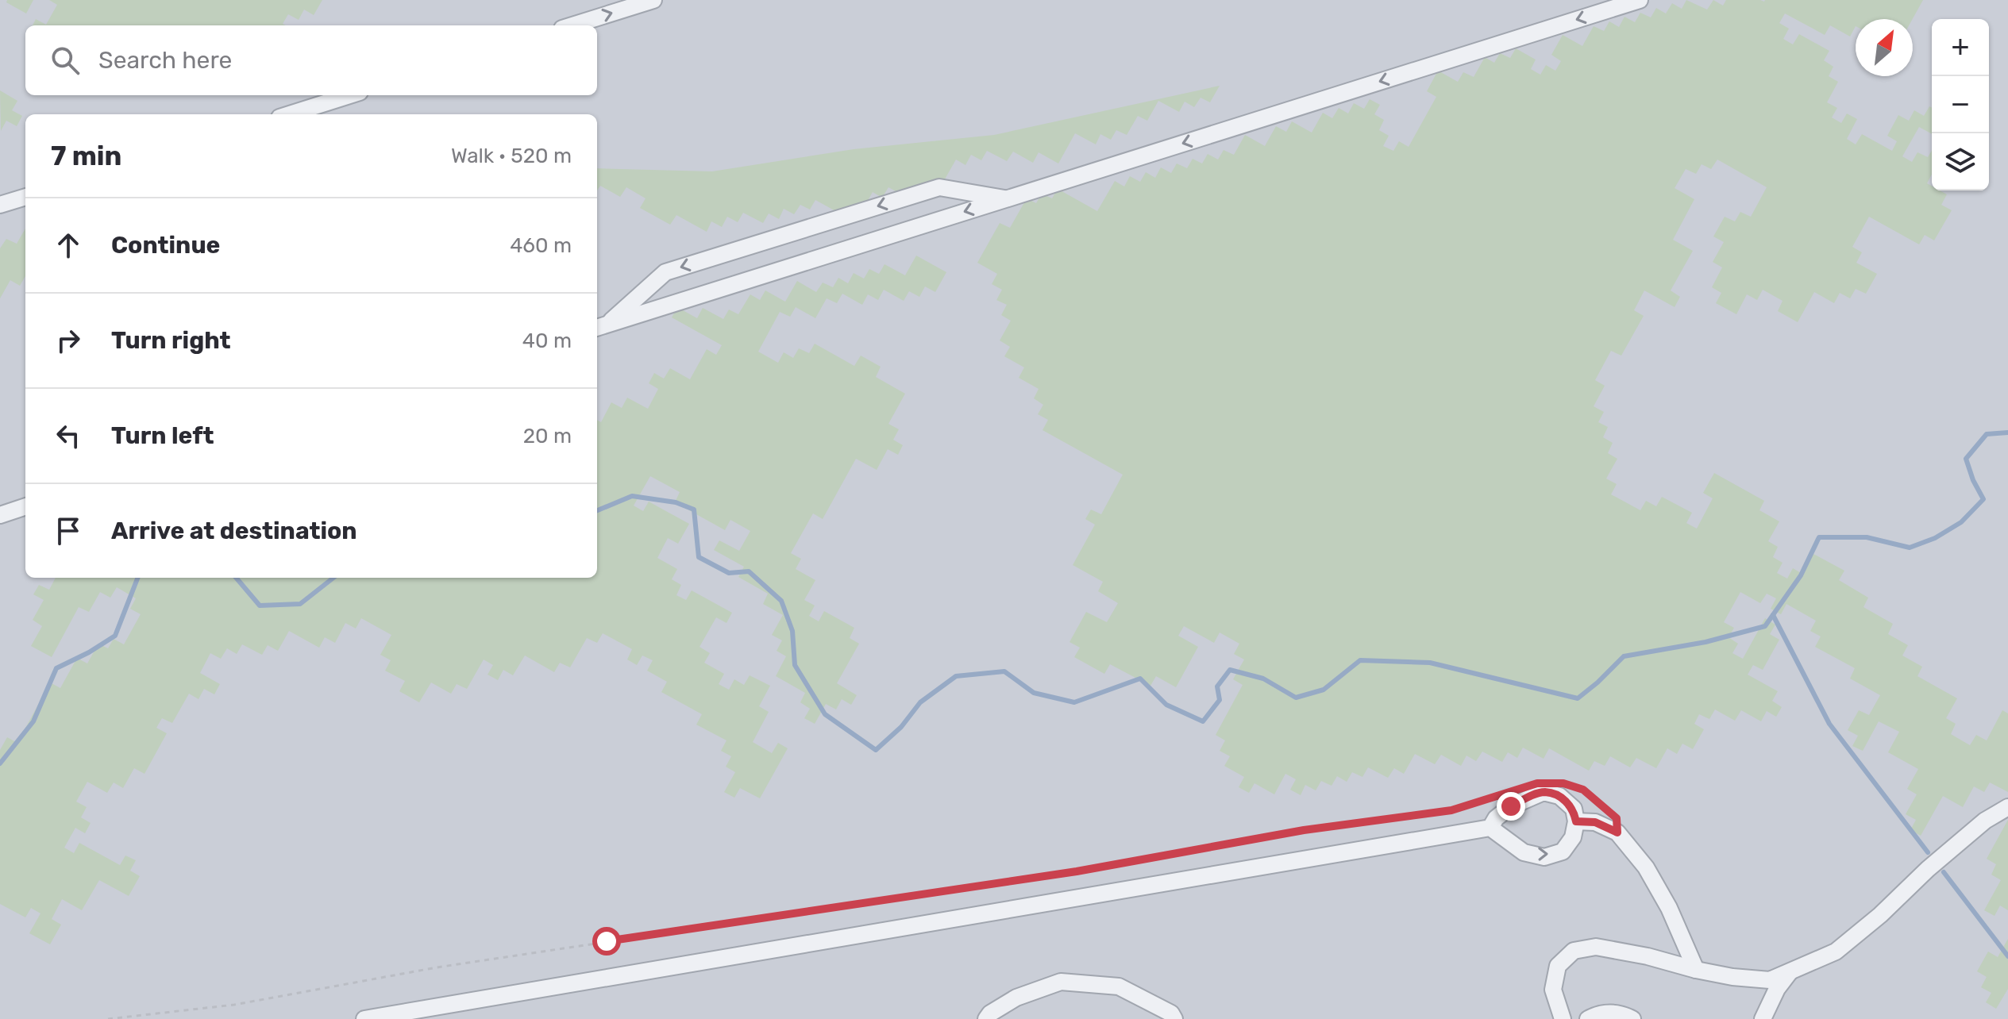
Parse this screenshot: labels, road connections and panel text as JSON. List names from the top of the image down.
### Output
{
  "north": "top right",
  "page": {
    "map_buttons": ["+", "−"],
    "search": "Search here",
    "heading": ["7 min", "Walk · 520 m"],
    "list": [
      ["Continue", "460 m"],
      ["Turn right", "40 m"],
      ["Turn left", "20 m"],
      "Arrive at destination"
    ]
  }
}
